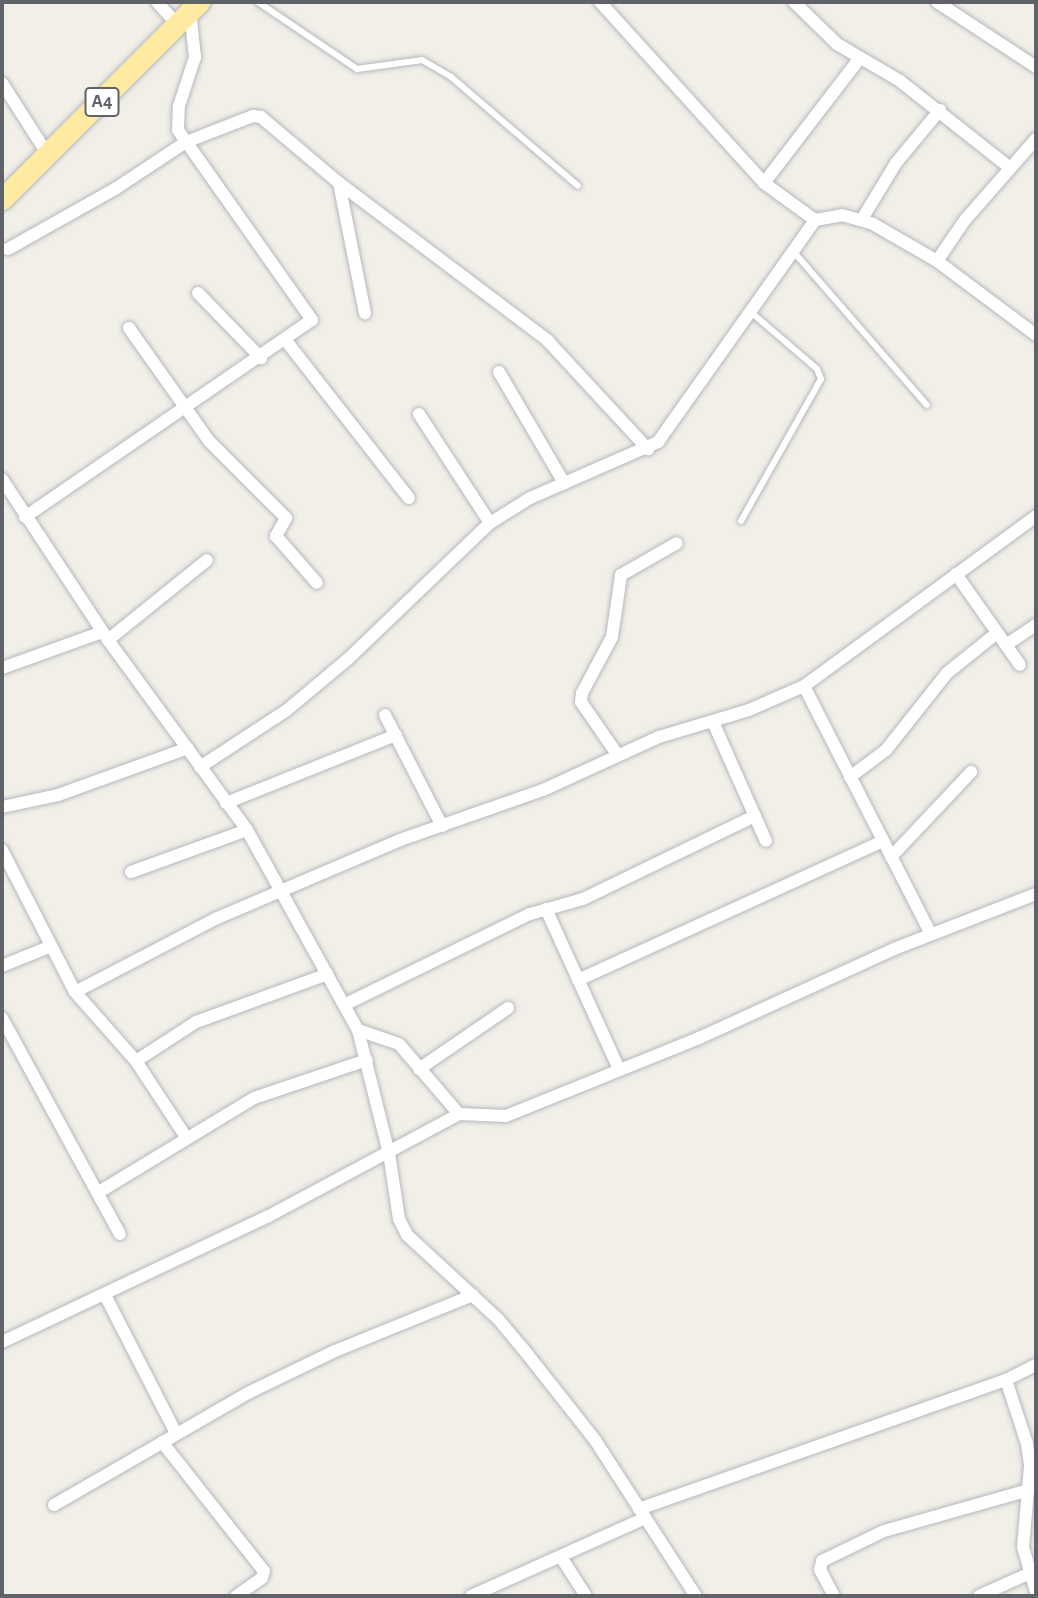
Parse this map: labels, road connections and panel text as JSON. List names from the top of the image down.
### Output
{
  "streets": {
    "highway": ["A4"]
  }
}
